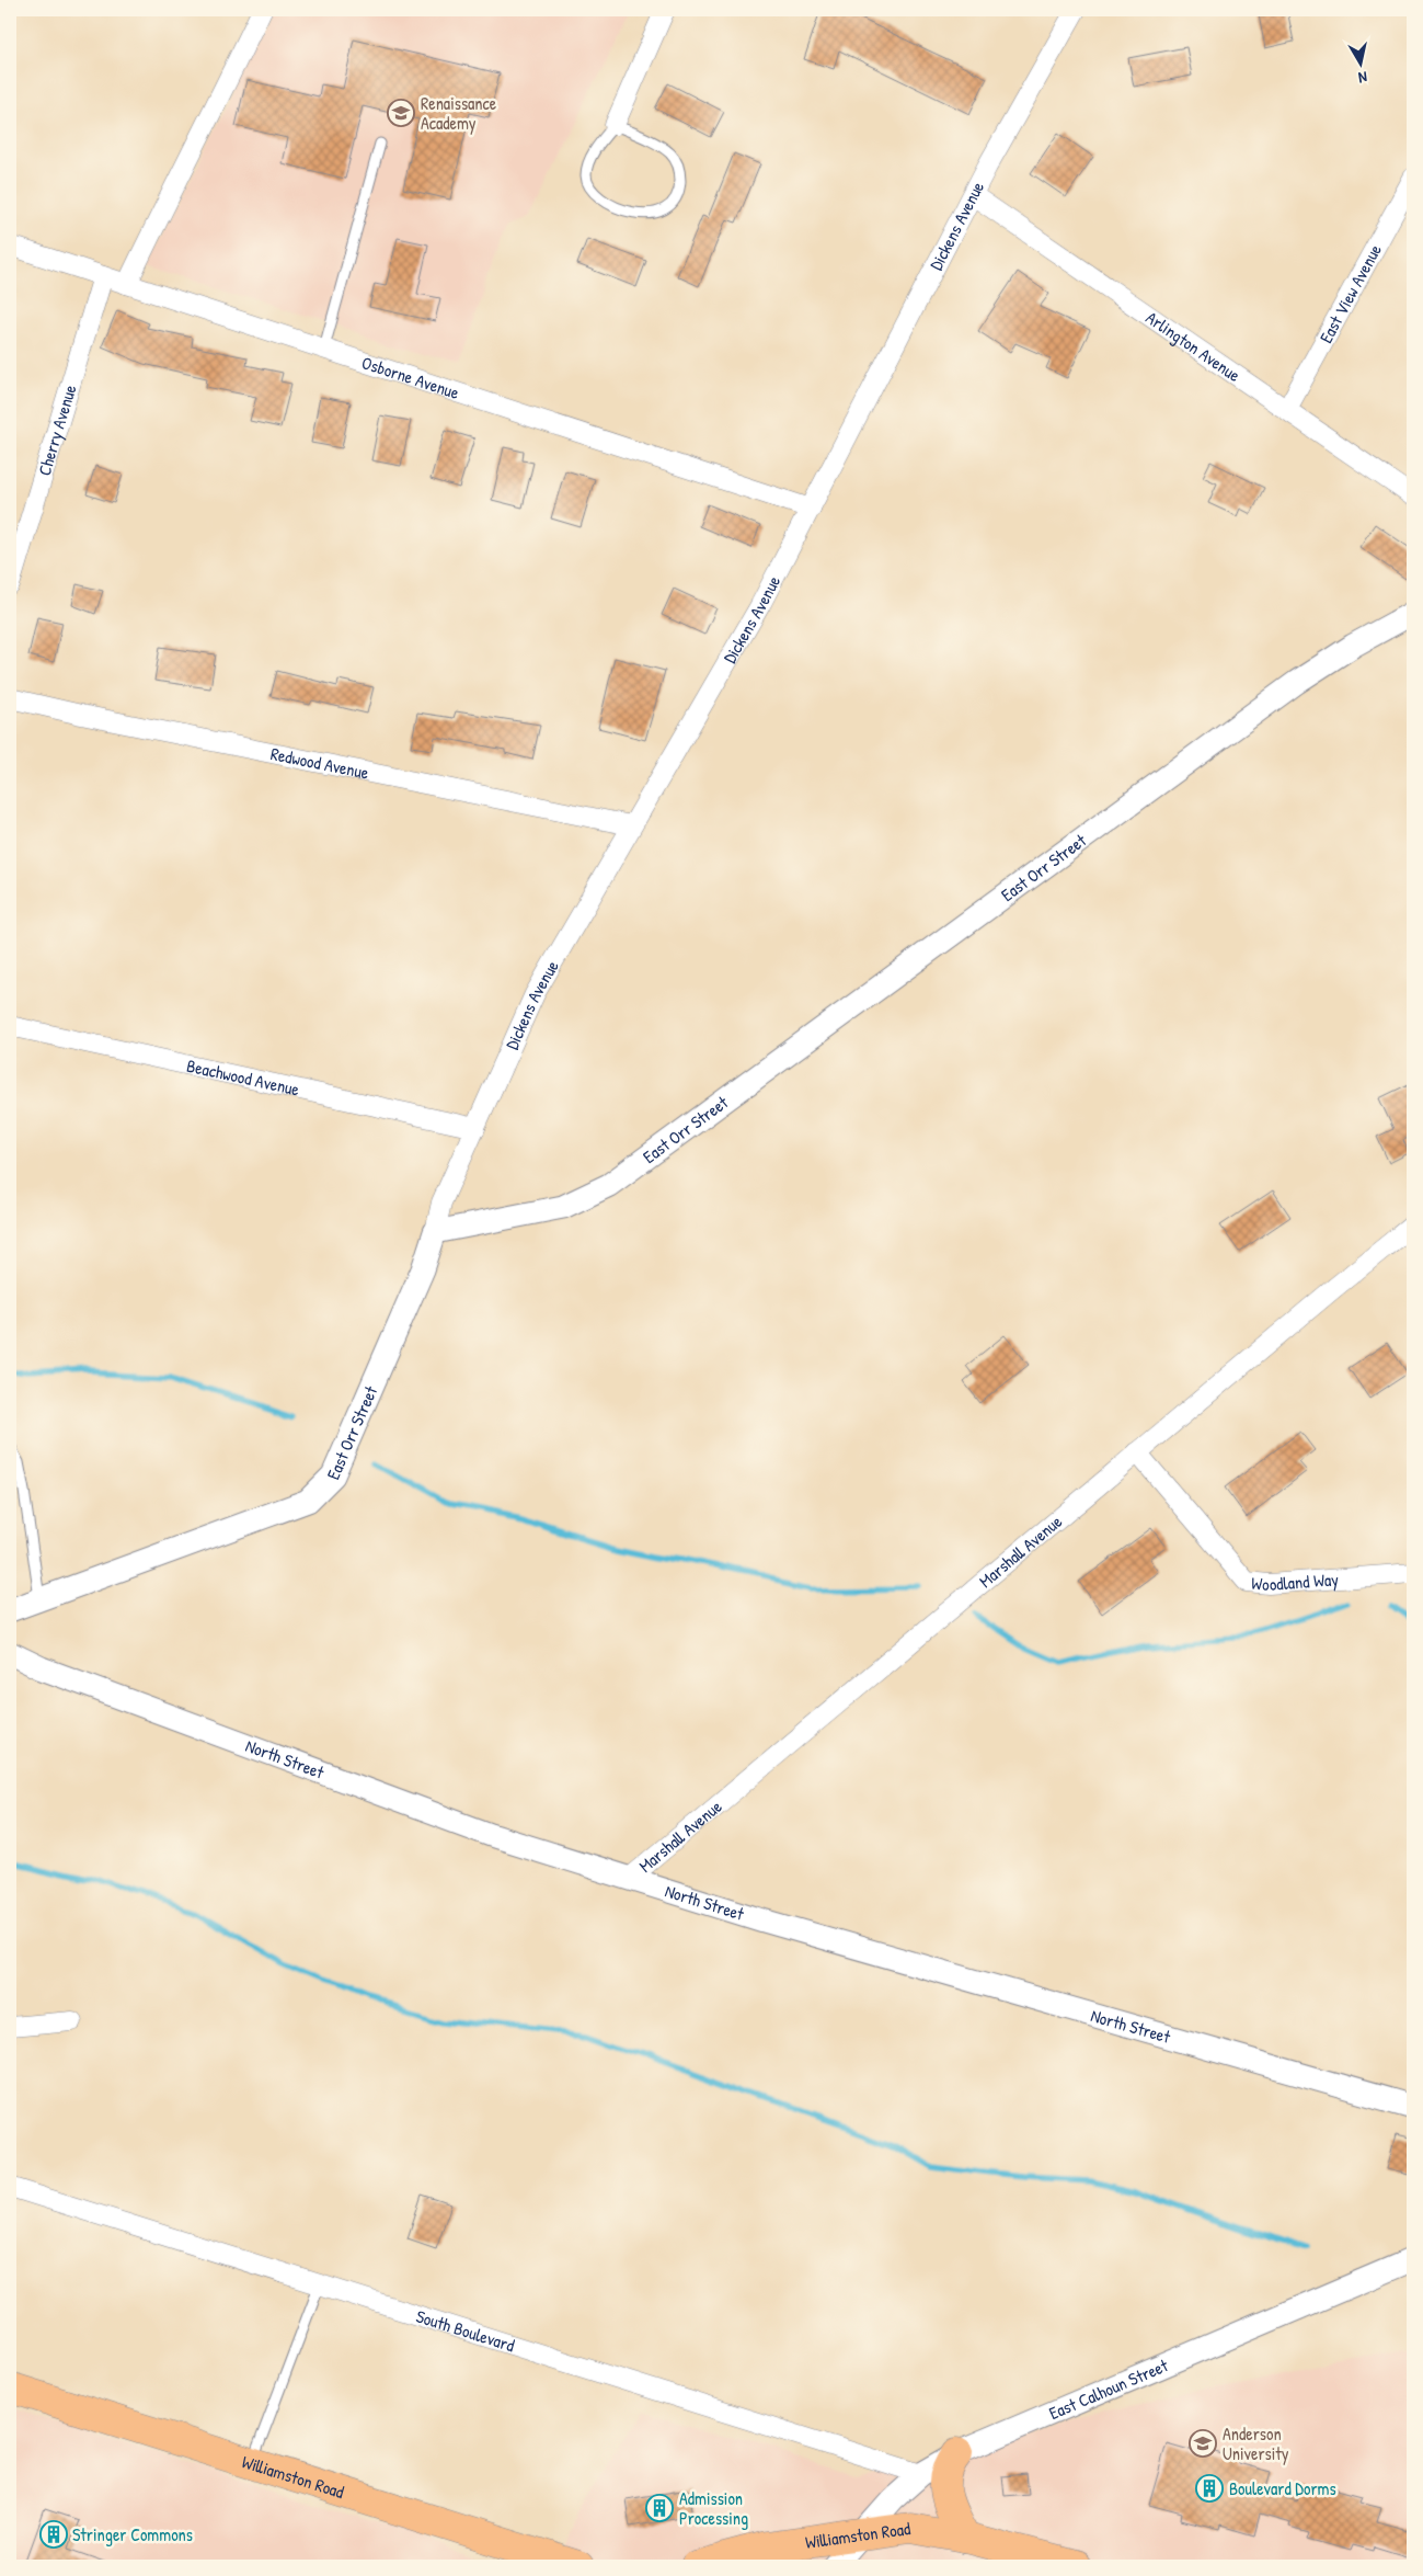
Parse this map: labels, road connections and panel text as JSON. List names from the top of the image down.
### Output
{
  "streets": {
    "main road": ["Williamston Road"],
    "street": [
      "Dickens Avenue",
      "East View Avenue",
      "Arlington Avenue",
      "Osborne Avenue",
      "Cherry Avenue",
      "Redwood Avenue",
      "East Orr Street",
      "Beachwood Avenue",
      "Marshall Avenue",
      "Woodland Way",
      "North Street",
      "South Boulevard",
      "East Calhoun Street"
    ]
  },
  "crossings": [
    ["Dickens Avenue", "Arlington Avenue"],
    ["Dickens Avenue", "Osborne Avenue"],
    ["Dickens Avenue", "Redwood Avenue"],
    ["Dickens Avenue", "East Orr Street"],
    ["Dickens Avenue", "Beachwood Avenue"],
    ["East View Avenue", "Arlington Avenue"],
    ["Osborne Avenue", "Cherry Avenue"],
    ["Marshall Avenue", "Woodland Way"],
    ["Marshall Avenue", "North Street"],
    ["South Boulevard", "East Calhoun Street"],
    ["East Calhoun Street", "Williamston Road"]
  ],
  "places": {
    "school or university": ["Renaissance Academy", "Anderson University"],
    "building": ["Boulevard Dorms", "Admission Processing", "Stringer Commons"]
  },
  "north": "bottom"
}
